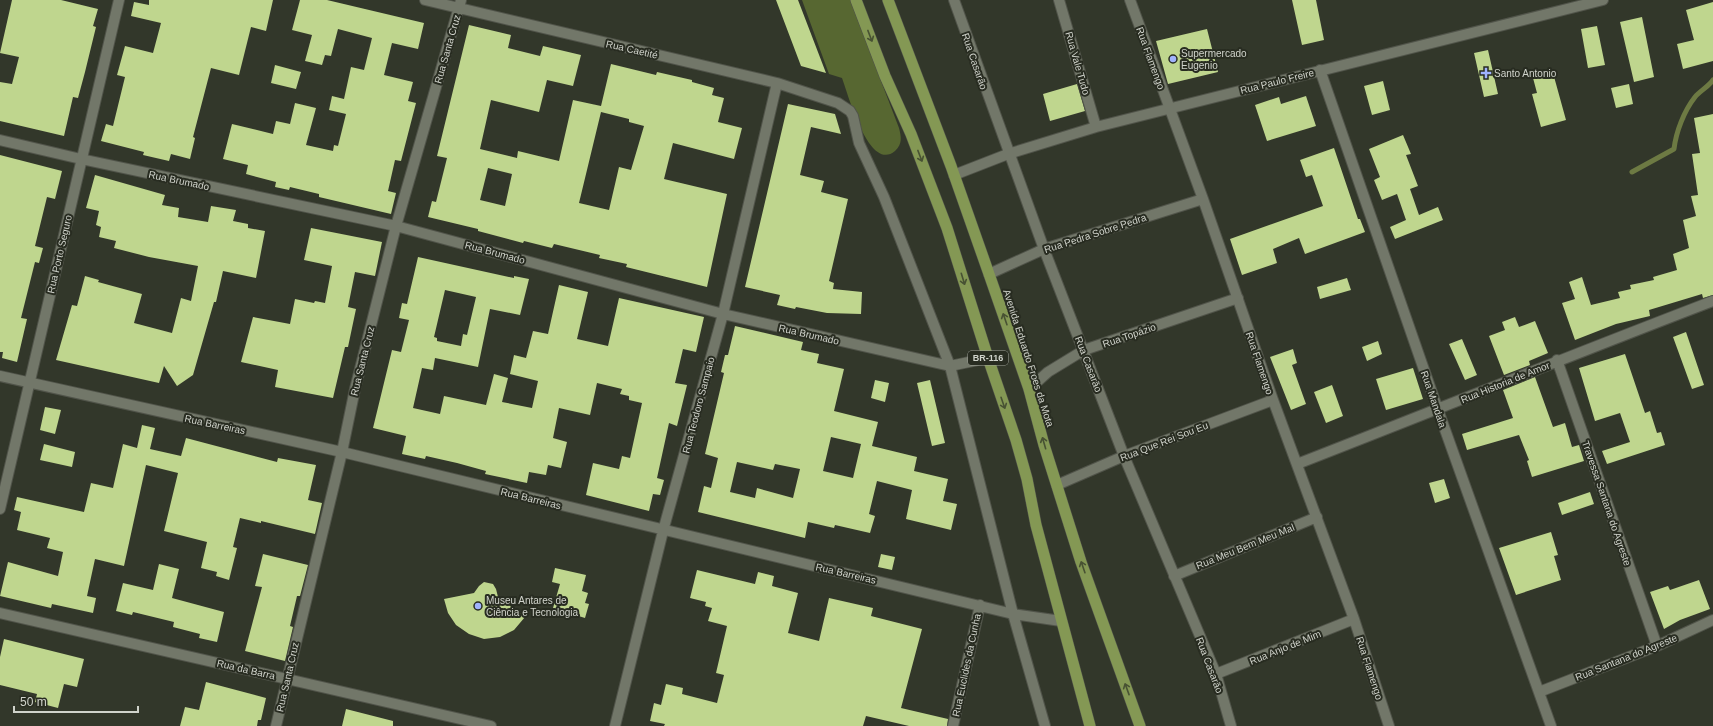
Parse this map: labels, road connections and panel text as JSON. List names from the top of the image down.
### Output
{
  "streets": {
    "highway": ["BR-116", "Avenida Eduardo Froes da Mota"],
    "street": [
      "Rua Santa Cruz",
      "Rua Caetité",
      "Rua Flamengo",
      "Rua Casarão",
      "Rua Vale Tudo",
      "Rua Paulo Freire",
      "Rua Brumado",
      "Rua Pedra Sobre Pedra",
      "Rua Porto Seguro",
      "Rua Topázio",
      "Rua Historia de Amor",
      "Rua Mandala",
      "Rua Teodoro Sampaio",
      "Rua Barreiras",
      "Rua Que Rei Sou Eu",
      "Travessa Santana do Agreste",
      "Rua Meu Bem Meu Mal",
      "Rua Anjo de Mim",
      "Rua Santana do Agreste",
      "Rua Euclides da Cunha",
      "Rua da Barra"
    ]
  },
  "crossings": [
    ["Rua Santa Cruz", "Rua Caetité"],
    ["Rua Santa Cruz", "Rua Brumado"],
    ["Rua Santa Cruz", "Rua Barreiras"],
    ["Rua Santa Cruz", "Rua da Barra"],
    ["Rua Caetité", "Rua Brumado"],
    ["Rua Caetité", "Rua Teodoro Sampaio"],
    ["Rua Flamengo", "Rua Paulo Freire"],
    ["Rua Flamengo", "Rua Pedra Sobre Pedra"],
    ["Rua Flamengo", "Rua Topázio"],
    ["Rua Flamengo", "Rua Historia de Amor"],
    ["Rua Flamengo", "Rua Que Rei Sou Eu"],
    ["Rua Flamengo", "Rua Meu Bem Meu Mal"],
    ["Rua Flamengo", "Rua Anjo de Mim"],
    ["Rua Casarão", "Rua Paulo Freire"],
    ["Rua Casarão", "Rua Pedra Sobre Pedra"],
    ["Rua Casarão", "Rua Topázio"],
    ["Rua Casarão", "Rua Que Rei Sou Eu"],
    ["Rua Casarão", "Rua Meu Bem Meu Mal"],
    ["Rua Casarão", "Rua Anjo de Mim"],
    ["Rua Vale Tudo", "Rua Paulo Freire"],
    ["Rua Paulo Freire", "Avenida Eduardo Froes da Mota"],
    ["Rua Paulo Freire", "Rua Mandala"],
    ["Rua Brumado", "Rua Porto Seguro"],
    ["Rua Brumado", "BR-116"],
    ["Rua Brumado", "Rua Teodoro Sampaio"],
    ["Rua Pedra Sobre Pedra", "Avenida Eduardo Froes da Mota"],
    ["Rua Porto Seguro", "Rua Barreiras"],
    ["Rua Topázio", "Avenida Eduardo Froes da Mota"],
    ["BR-116", "Rua Barreiras"],
    ["Avenida Eduardo Froes da Mota", "Rua Que Rei Sou Eu"],
    ["Rua Historia de Amor", "Rua Mandala"],
    ["Rua Historia de Amor", "Travessa Santana do Agreste"],
    ["Rua Mandala", "Rua Santana do Agreste"],
    ["Rua Teodoro Sampaio", "Rua Barreiras"],
    ["Rua Barreiras", "Rua Euclides da Cunha"],
    ["Travessa Santana do Agreste", "Rua Santana do Agreste"]
  ],
  "places": {
    "other": ["Supermercado Eugenio", "Museu Antares de Ciência e Tecnologia"],
    "health": ["Santo Antonio"]
  },
  "scale_bar": "50 m"
}
